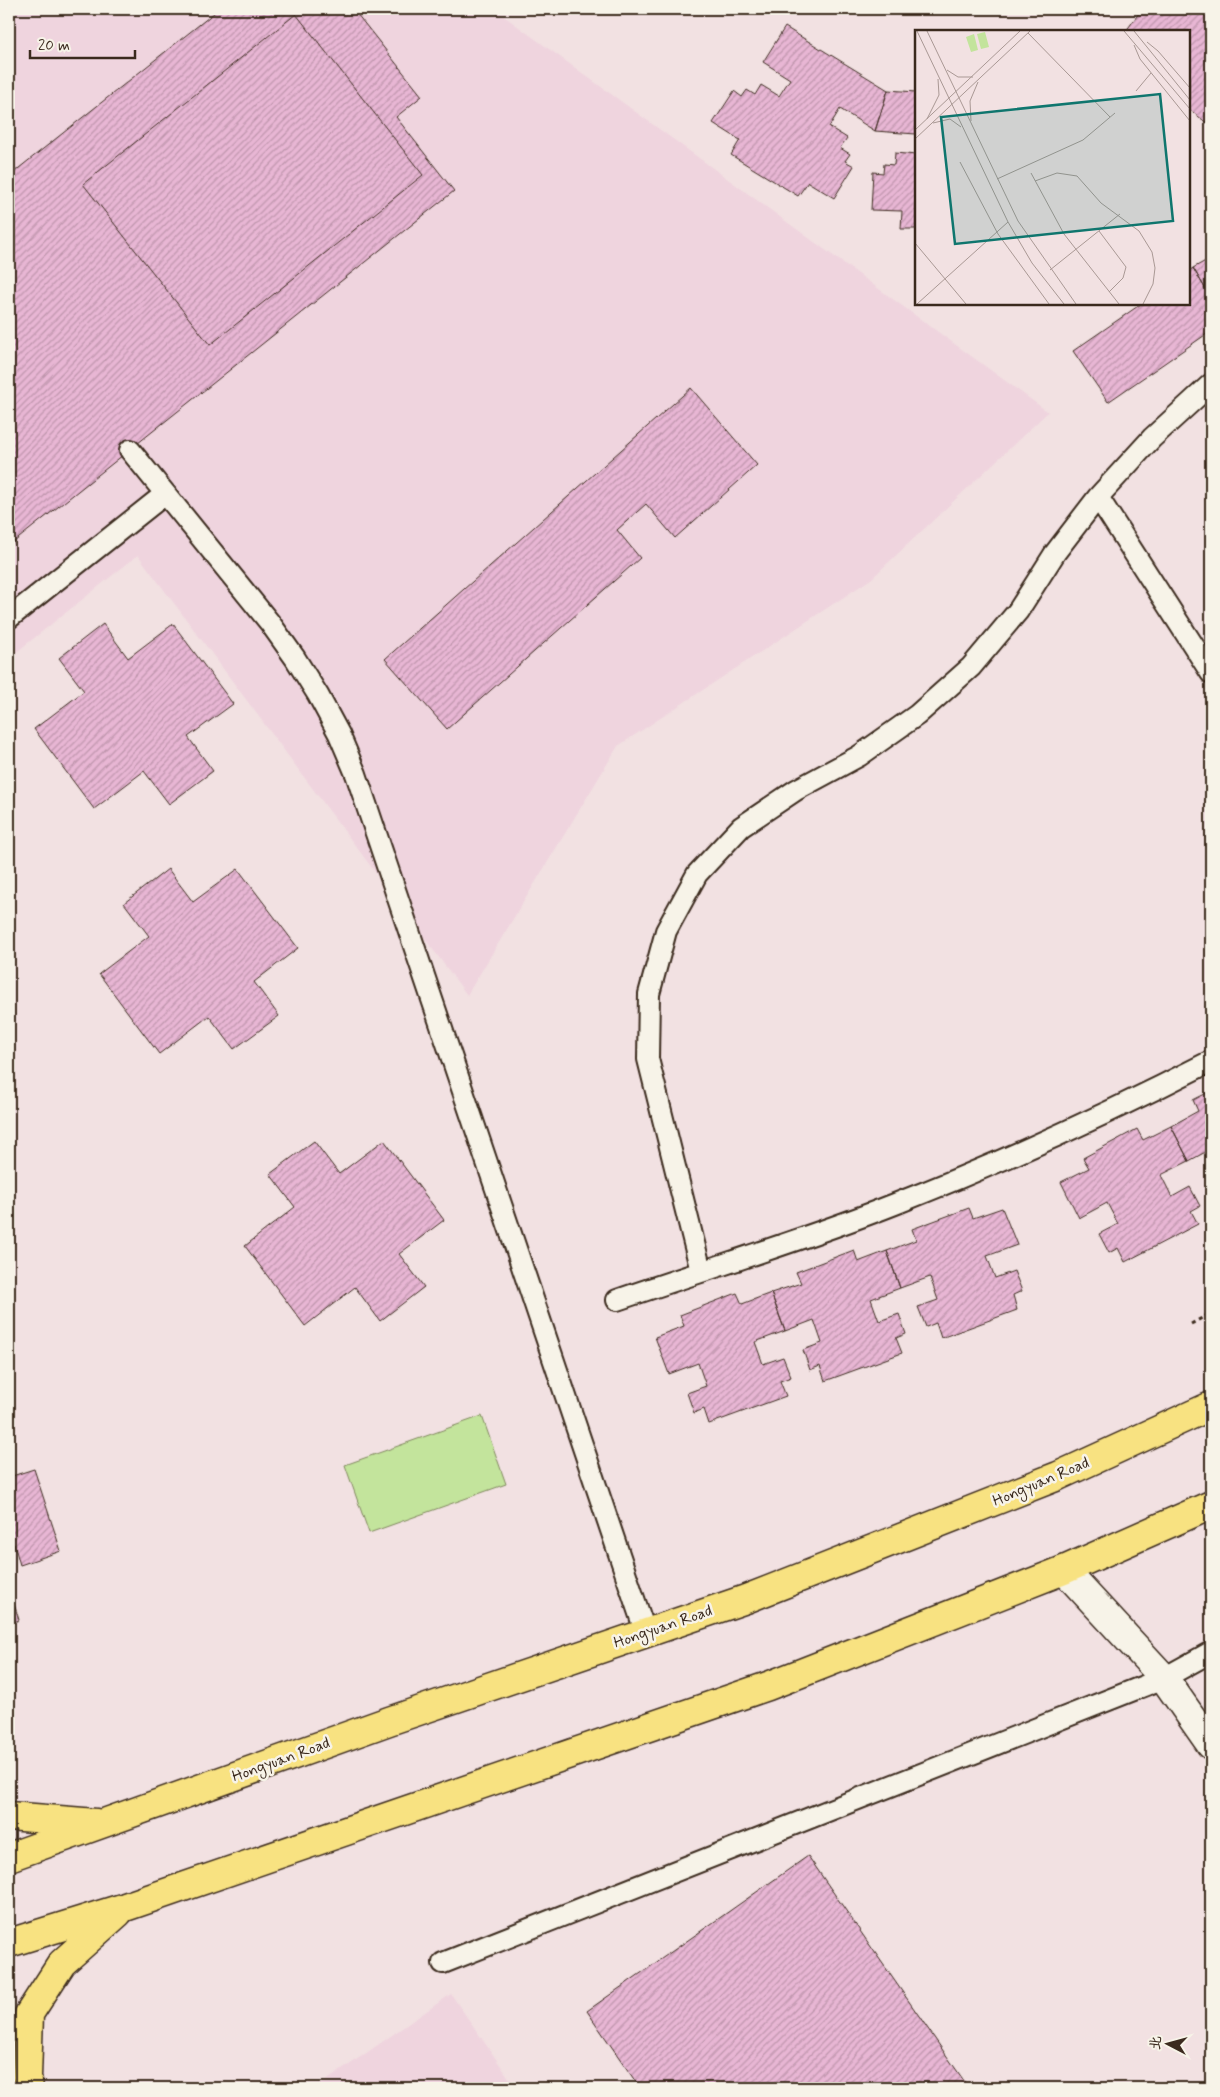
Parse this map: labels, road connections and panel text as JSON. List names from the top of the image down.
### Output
{
  "streets": {
    "highway": ["Hongyuan Road"]
  },
  "scale_bar": "20 m",
  "north": "left"
}
